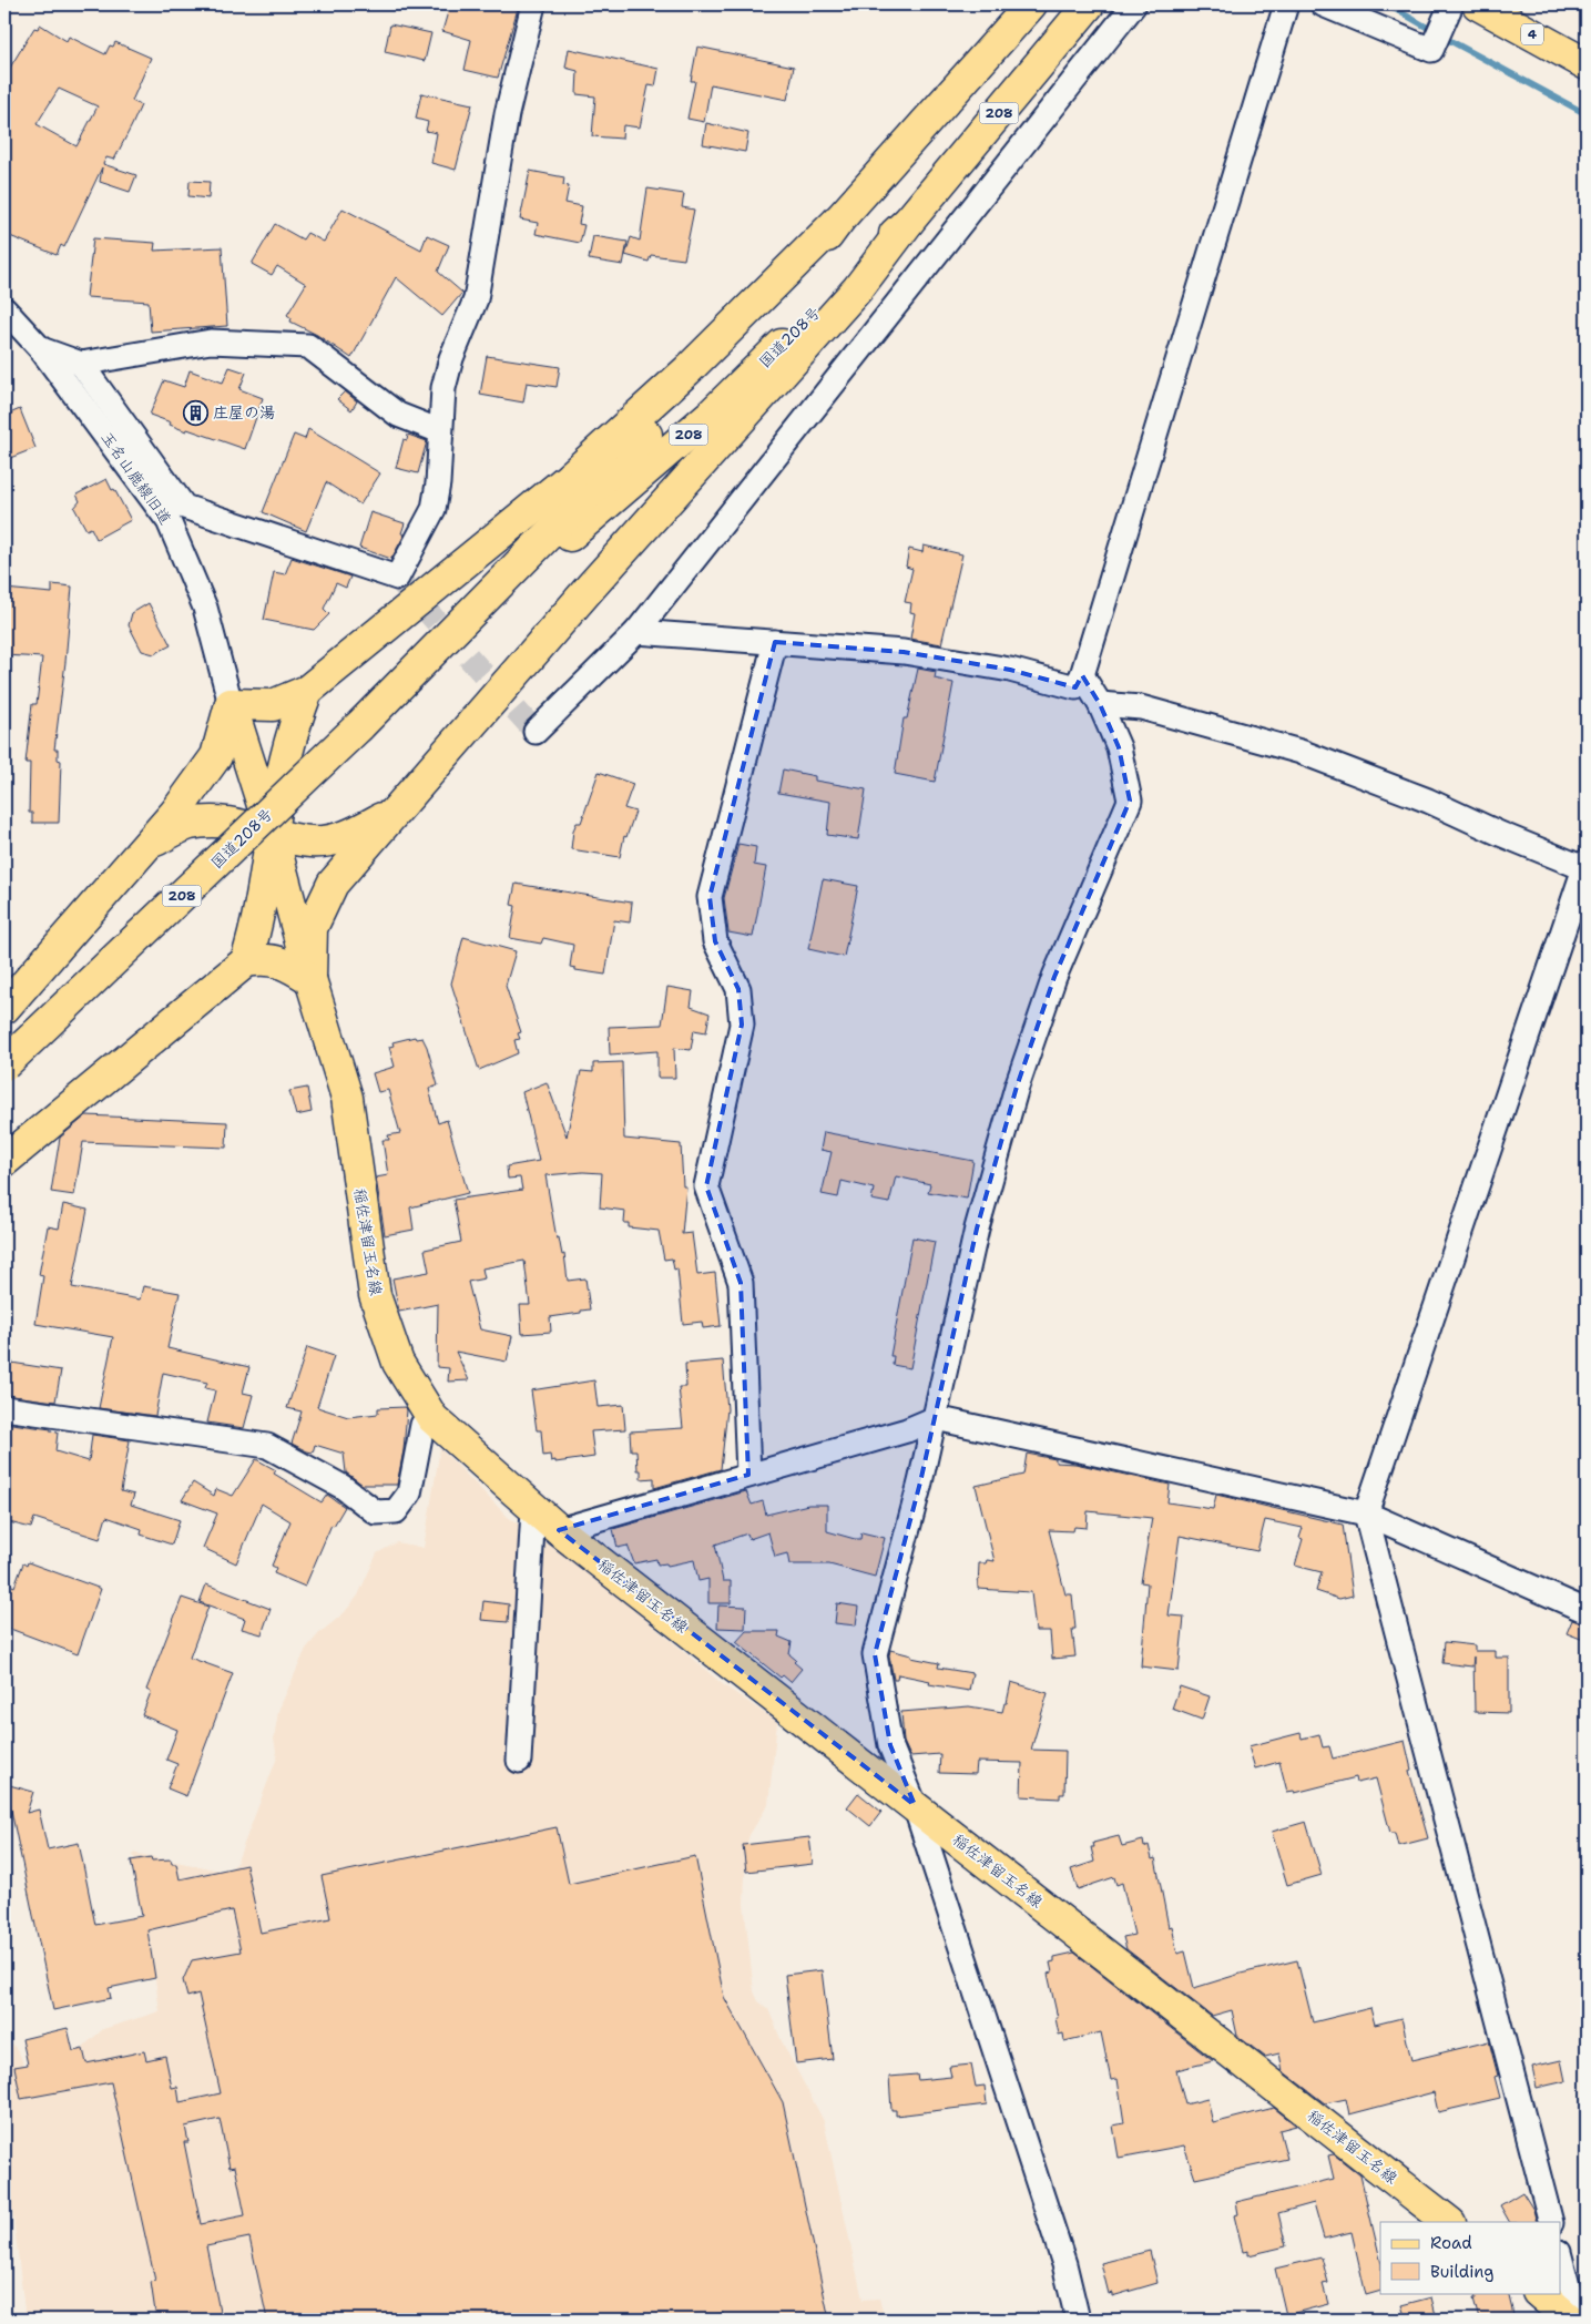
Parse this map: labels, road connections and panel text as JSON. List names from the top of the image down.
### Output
{
  "streets": {
    "main road": [
      "4",
      "208",
      "国道208号",
      "稲佐津留玉名線"
    ],
    "street": ["玉名山鹿線旧道"]
  },
  "crossings": [
    ["玉名山鹿線旧道", "稲佐津留玉名線"]
  ],
  "places": {
    "building": ["庄屋の湯"]
  },
  "legend": ["Road", "Building"]
}
